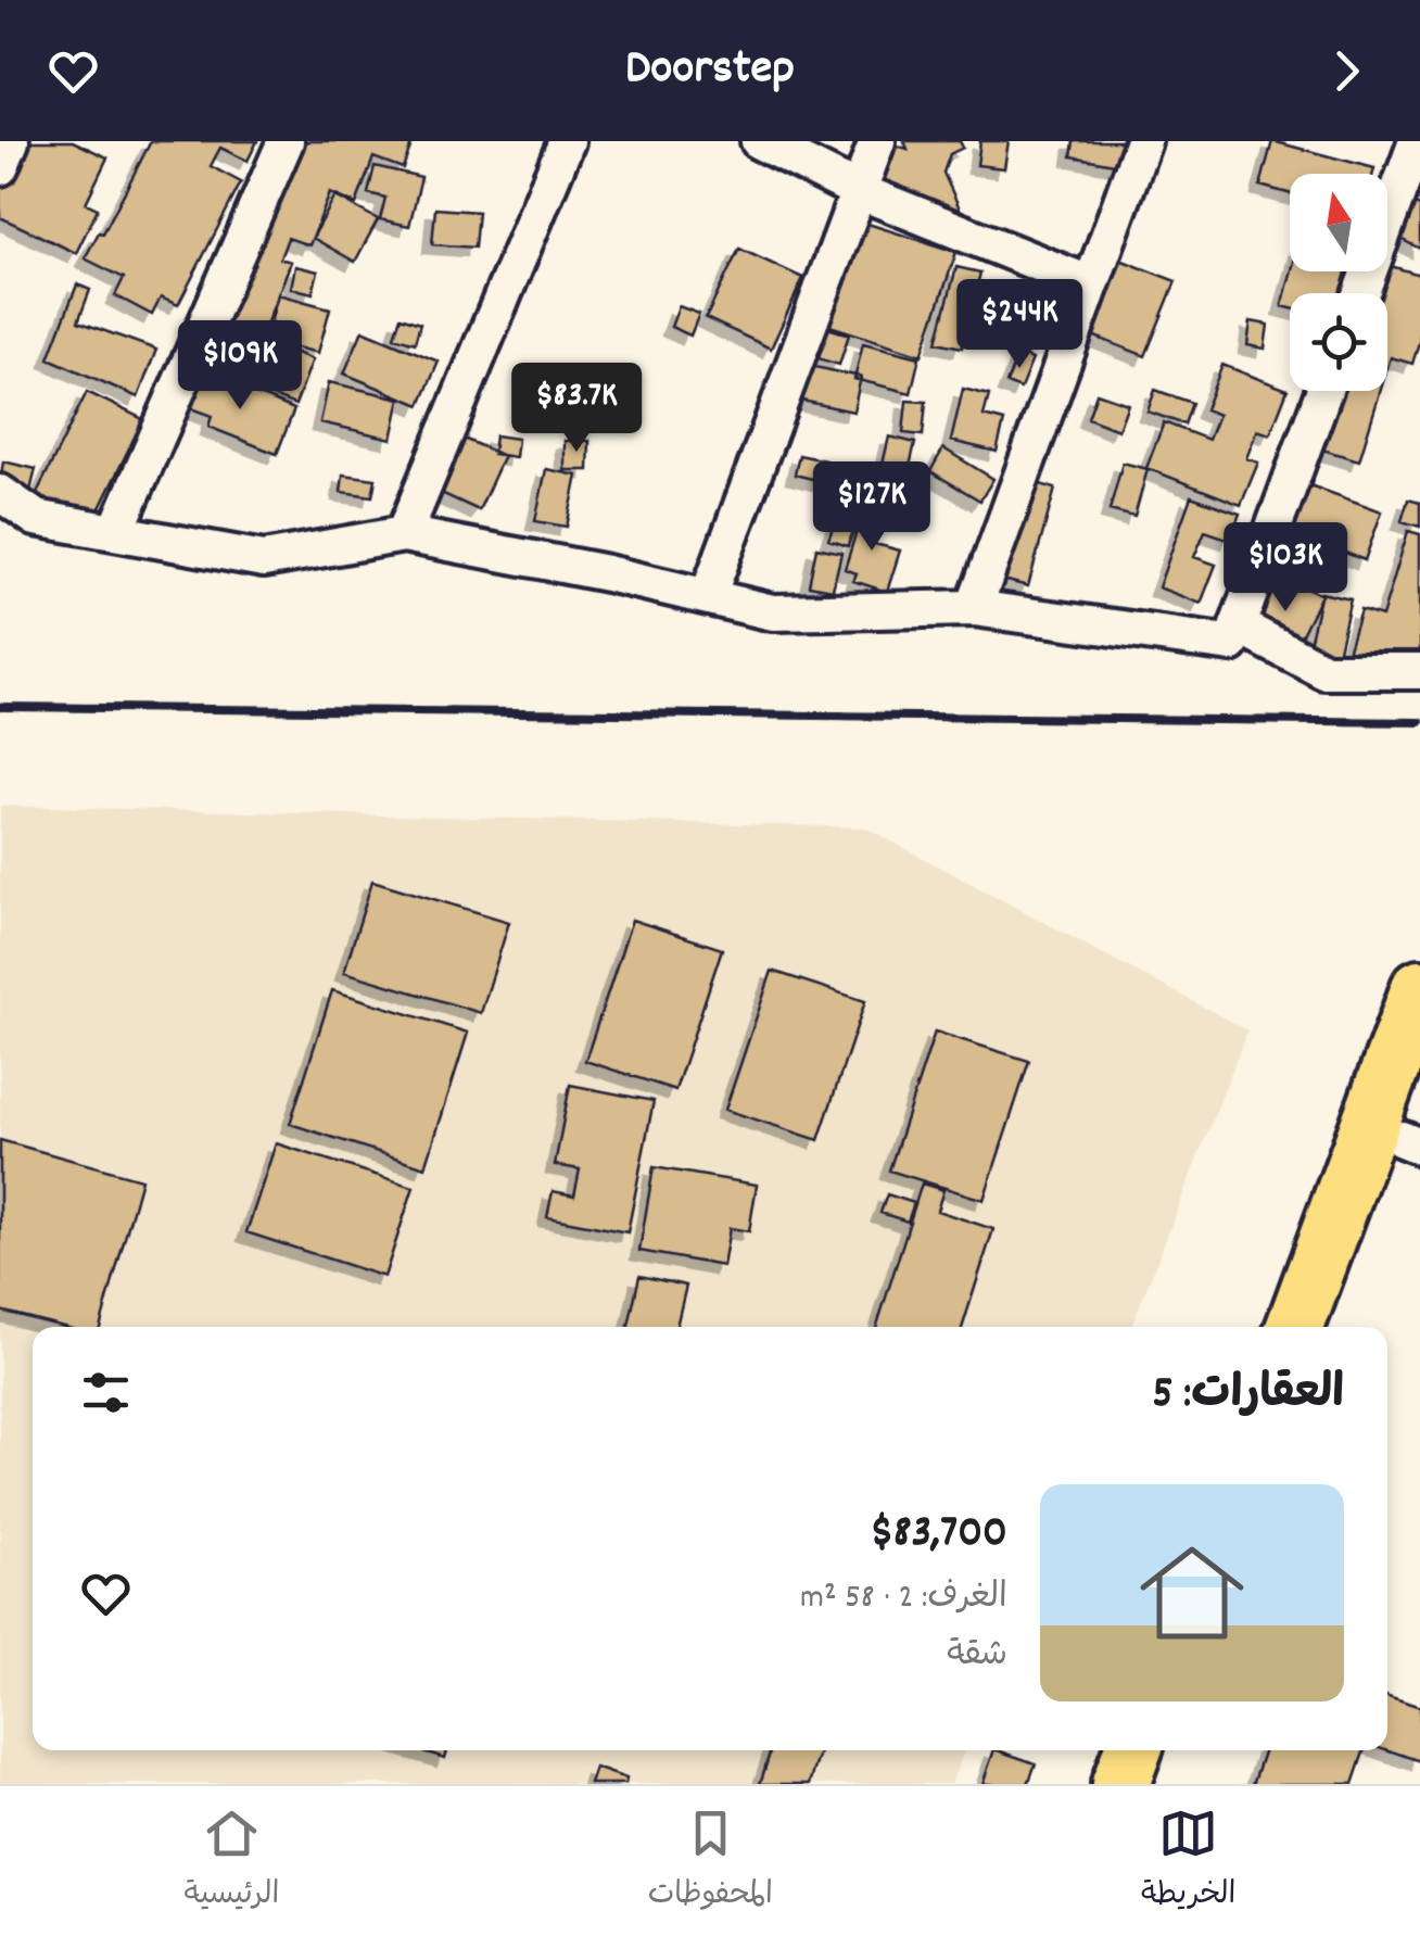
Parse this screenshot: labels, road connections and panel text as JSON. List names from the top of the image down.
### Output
{
  "north": "top",
  "page": {
    "header": "Doorstep",
    "price": [
      "$244K",
      "$109K",
      "$83.7K",
      "$127K",
      "$103K"
    ],
    "heading": "العقارات: 5",
    "list": [
      {
        "name": "$83,700",
        "note": "الغرف: 2 · 58 m² · شقة"
      }
    ],
    "tabs": ["الخريطة", "المحفوظات", "الرئيسية"]
  }
}
